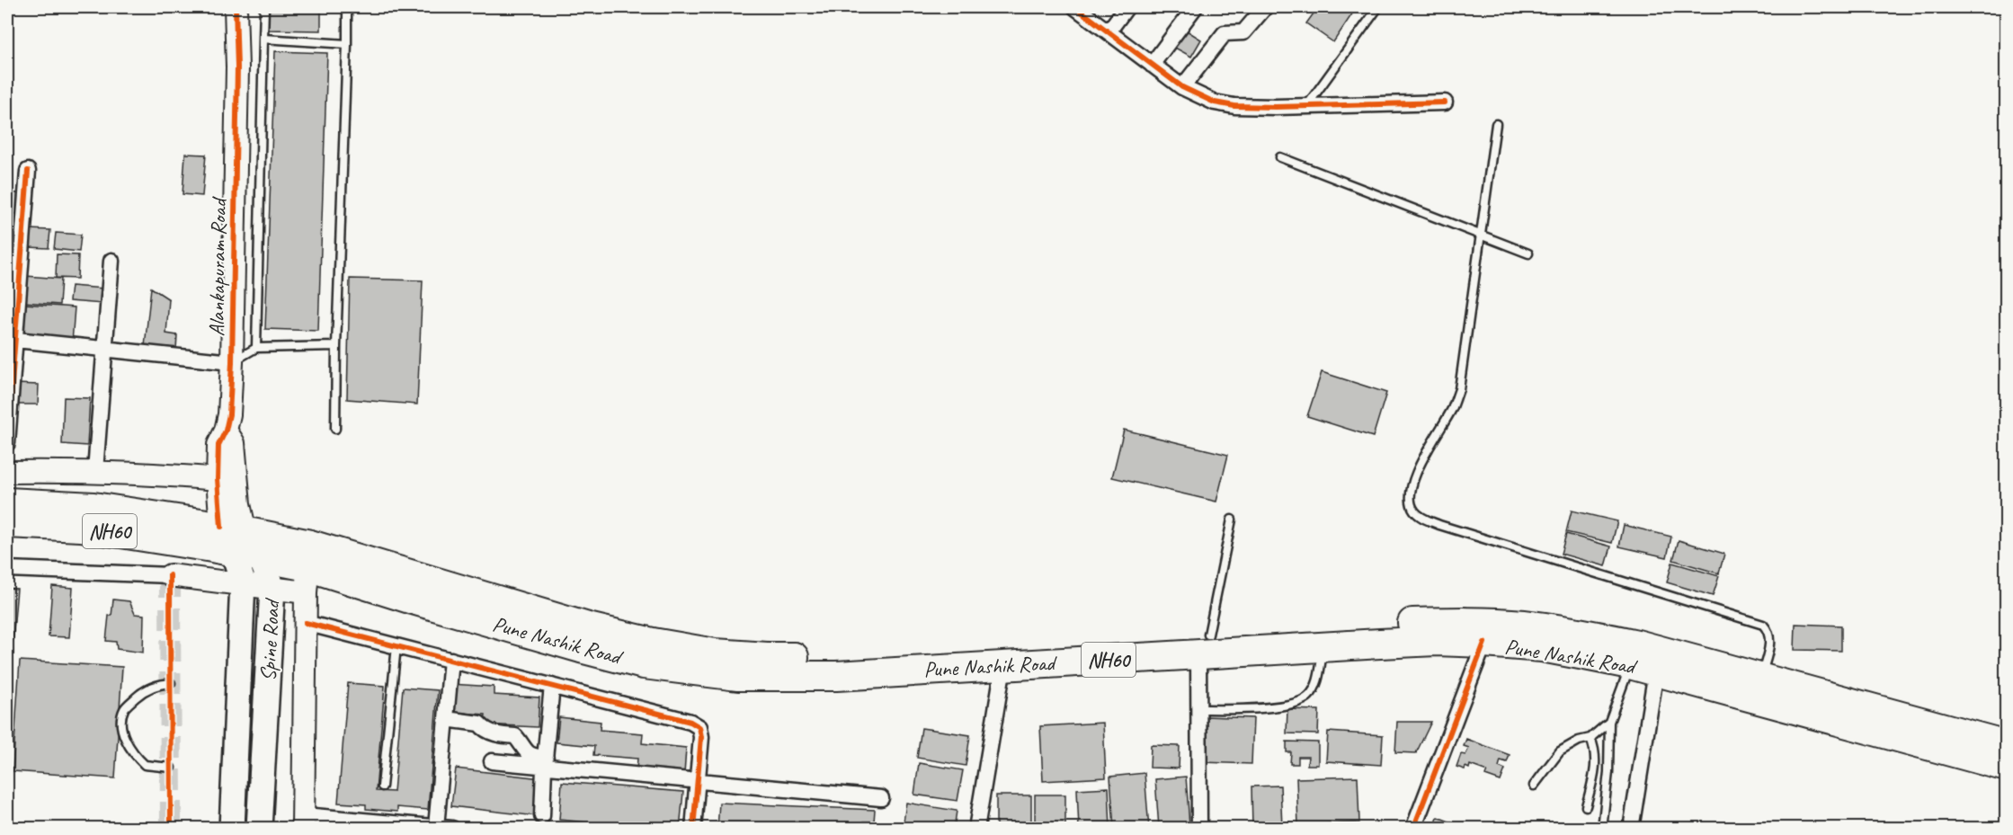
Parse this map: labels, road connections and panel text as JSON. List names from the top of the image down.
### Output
{
  "streets": {
    "highway": ["NH60", "Pune Nashik Road"],
    "main road": ["Spine Road"],
    "street": ["Alankapuram Road"]
  },
  "crossings": [
    ["Alankapuram Road", "Pune Nashik Road"],
    ["Alankapuram Road", "Spine Road"],
    ["Pune Nashik Road", "Spine Road"]
  ]
}
